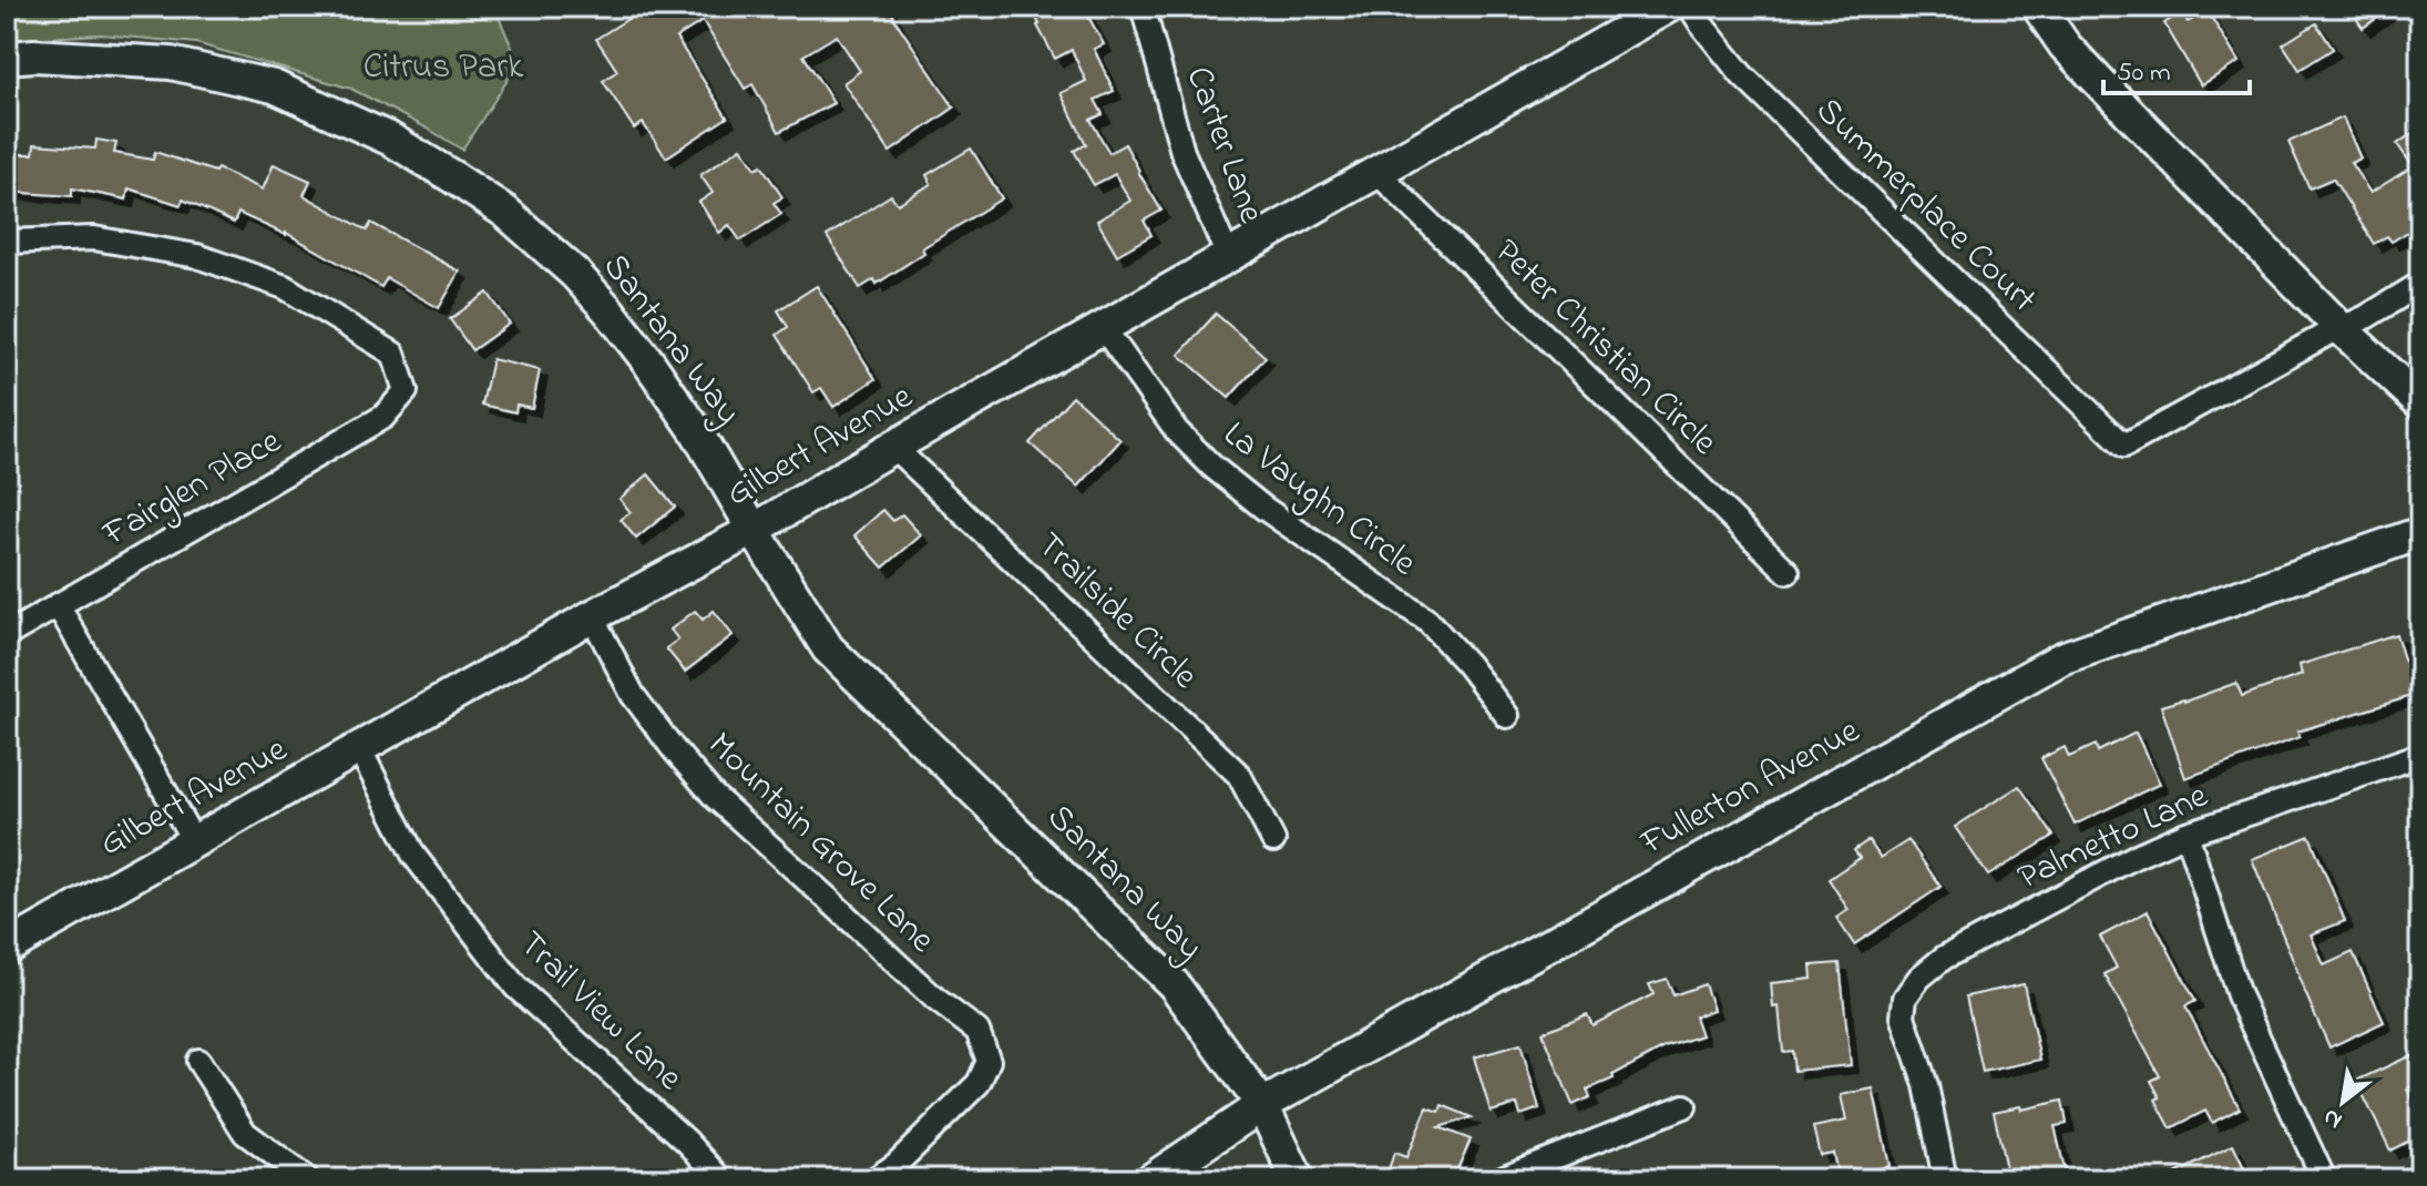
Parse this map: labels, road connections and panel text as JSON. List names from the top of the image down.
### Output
{
  "streets": {
    "street": [
      "Carter Lane",
      "Summerplace Court",
      "Santana Way",
      "Peter Christian Circle",
      "Gilbert Avenue",
      "Fairglen Place",
      "La Vaughn Circle",
      "Trailside Circle",
      "Fullerton Avenue",
      "Palmetto Lane",
      "Mountain Grove Lane",
      "Trail View Lane"
    ]
  },
  "crossings": [
    ["Carter Lane", "Gilbert Avenue"],
    ["Santana Way", "Gilbert Avenue"],
    ["Santana Way", "Fullerton Avenue"],
    ["Peter Christian Circle", "Gilbert Avenue"],
    ["Gilbert Avenue", "La Vaughn Circle"],
    ["Gilbert Avenue", "Trailside Circle"],
    ["Gilbert Avenue", "Mountain Grove Lane"],
    ["Gilbert Avenue", "Trail View Lane"]
  ],
  "parks": ["Citrus Park"],
  "scale_bar": "50 m",
  "north": "bottom left"
}
